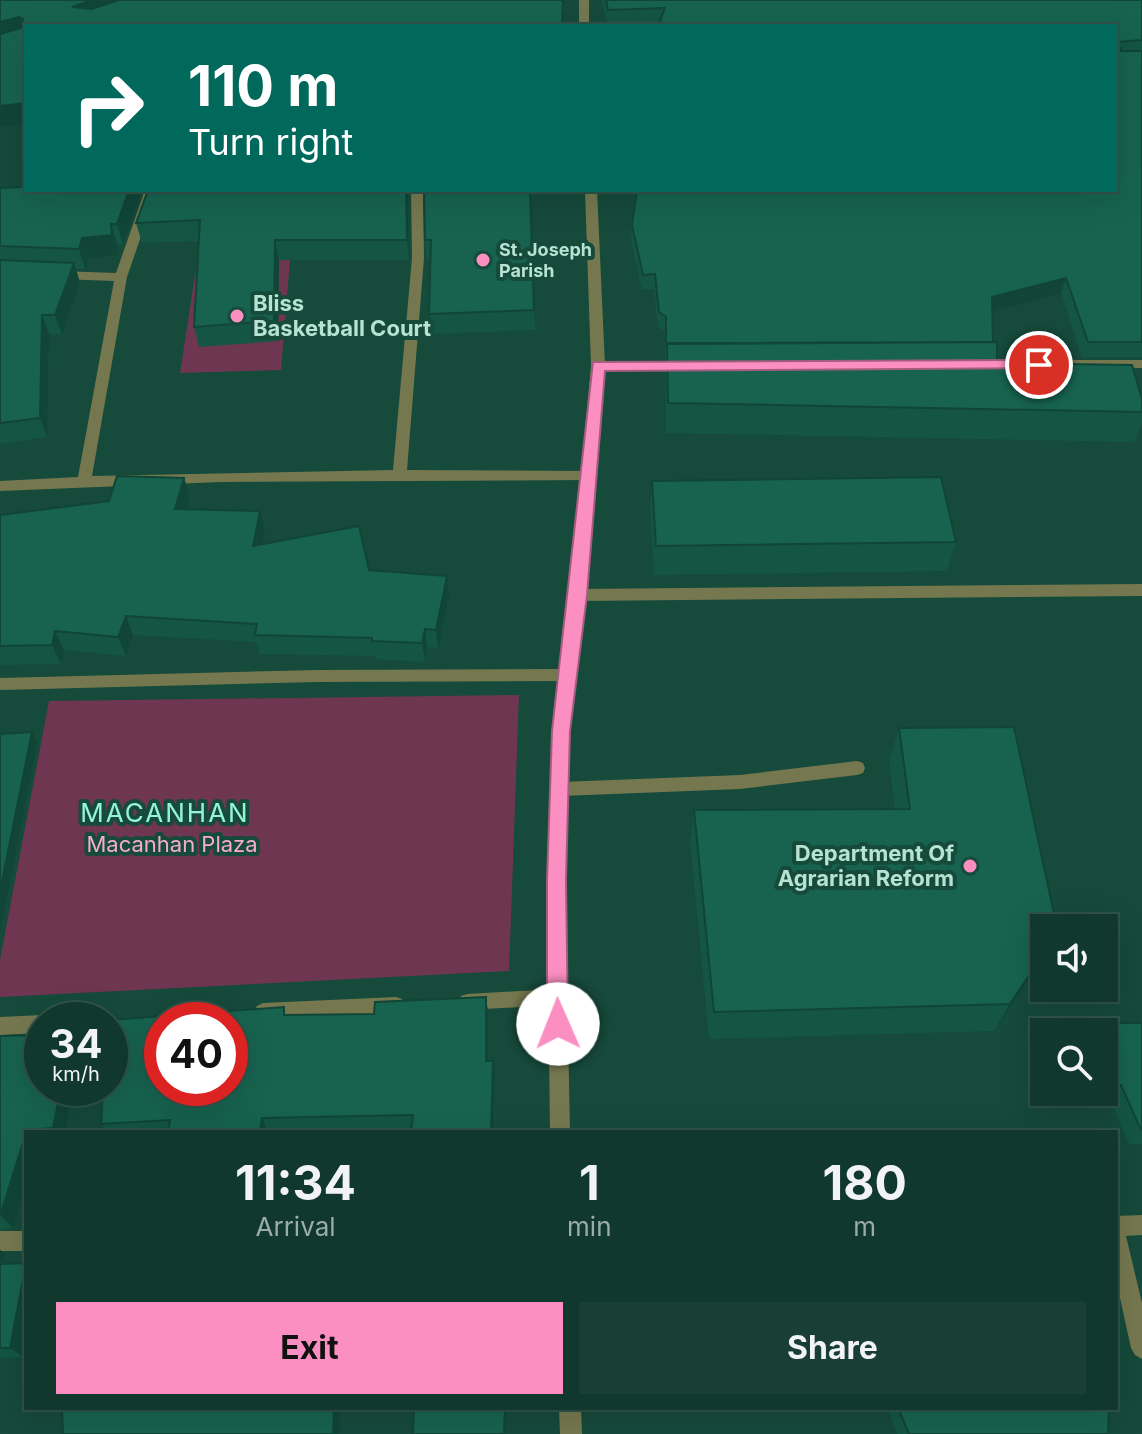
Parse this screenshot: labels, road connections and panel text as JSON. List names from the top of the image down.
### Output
{
  "districts": ["MACANHAN"],
  "parks": ["Macanhan Plaza"],
  "places": ["St. Joseph Parish", "Bliss Basketball Court", "Department Of Agrarian Reform"],
  "page": {
    "turn": ["110 m", "Turn right"],
    "speed": "34 km/h",
    "limit": "40",
    "eta": [
      "11:34",
      "Arrival",
      "1",
      "min",
      "180",
      "m"
    ],
    "buttons": ["Exit", "Share"]
  }
}
